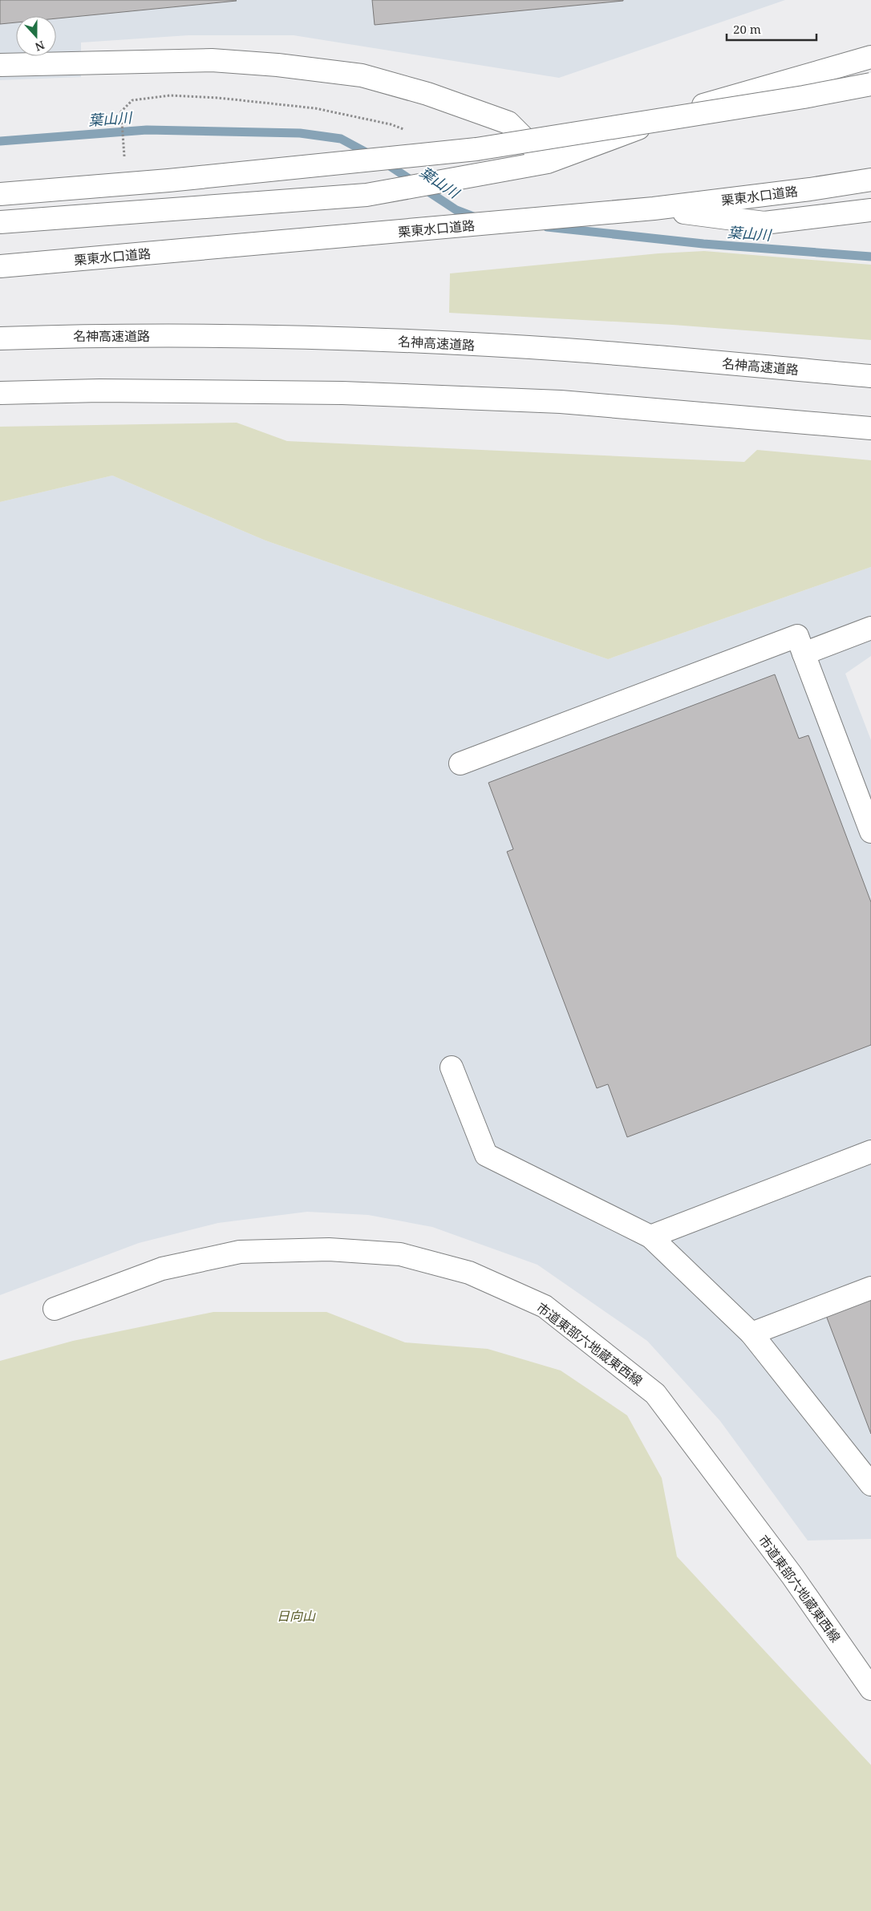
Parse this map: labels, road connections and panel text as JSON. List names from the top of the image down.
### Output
{
  "streets": {
    "main road": ["栗東水口道路", "名神高速道路", "市道東部六地蔵東西線"]
  },
  "water": ["葉山川"],
  "parks": ["日向山"],
  "scale_bar": "20 m",
  "north": "bottom"
}
